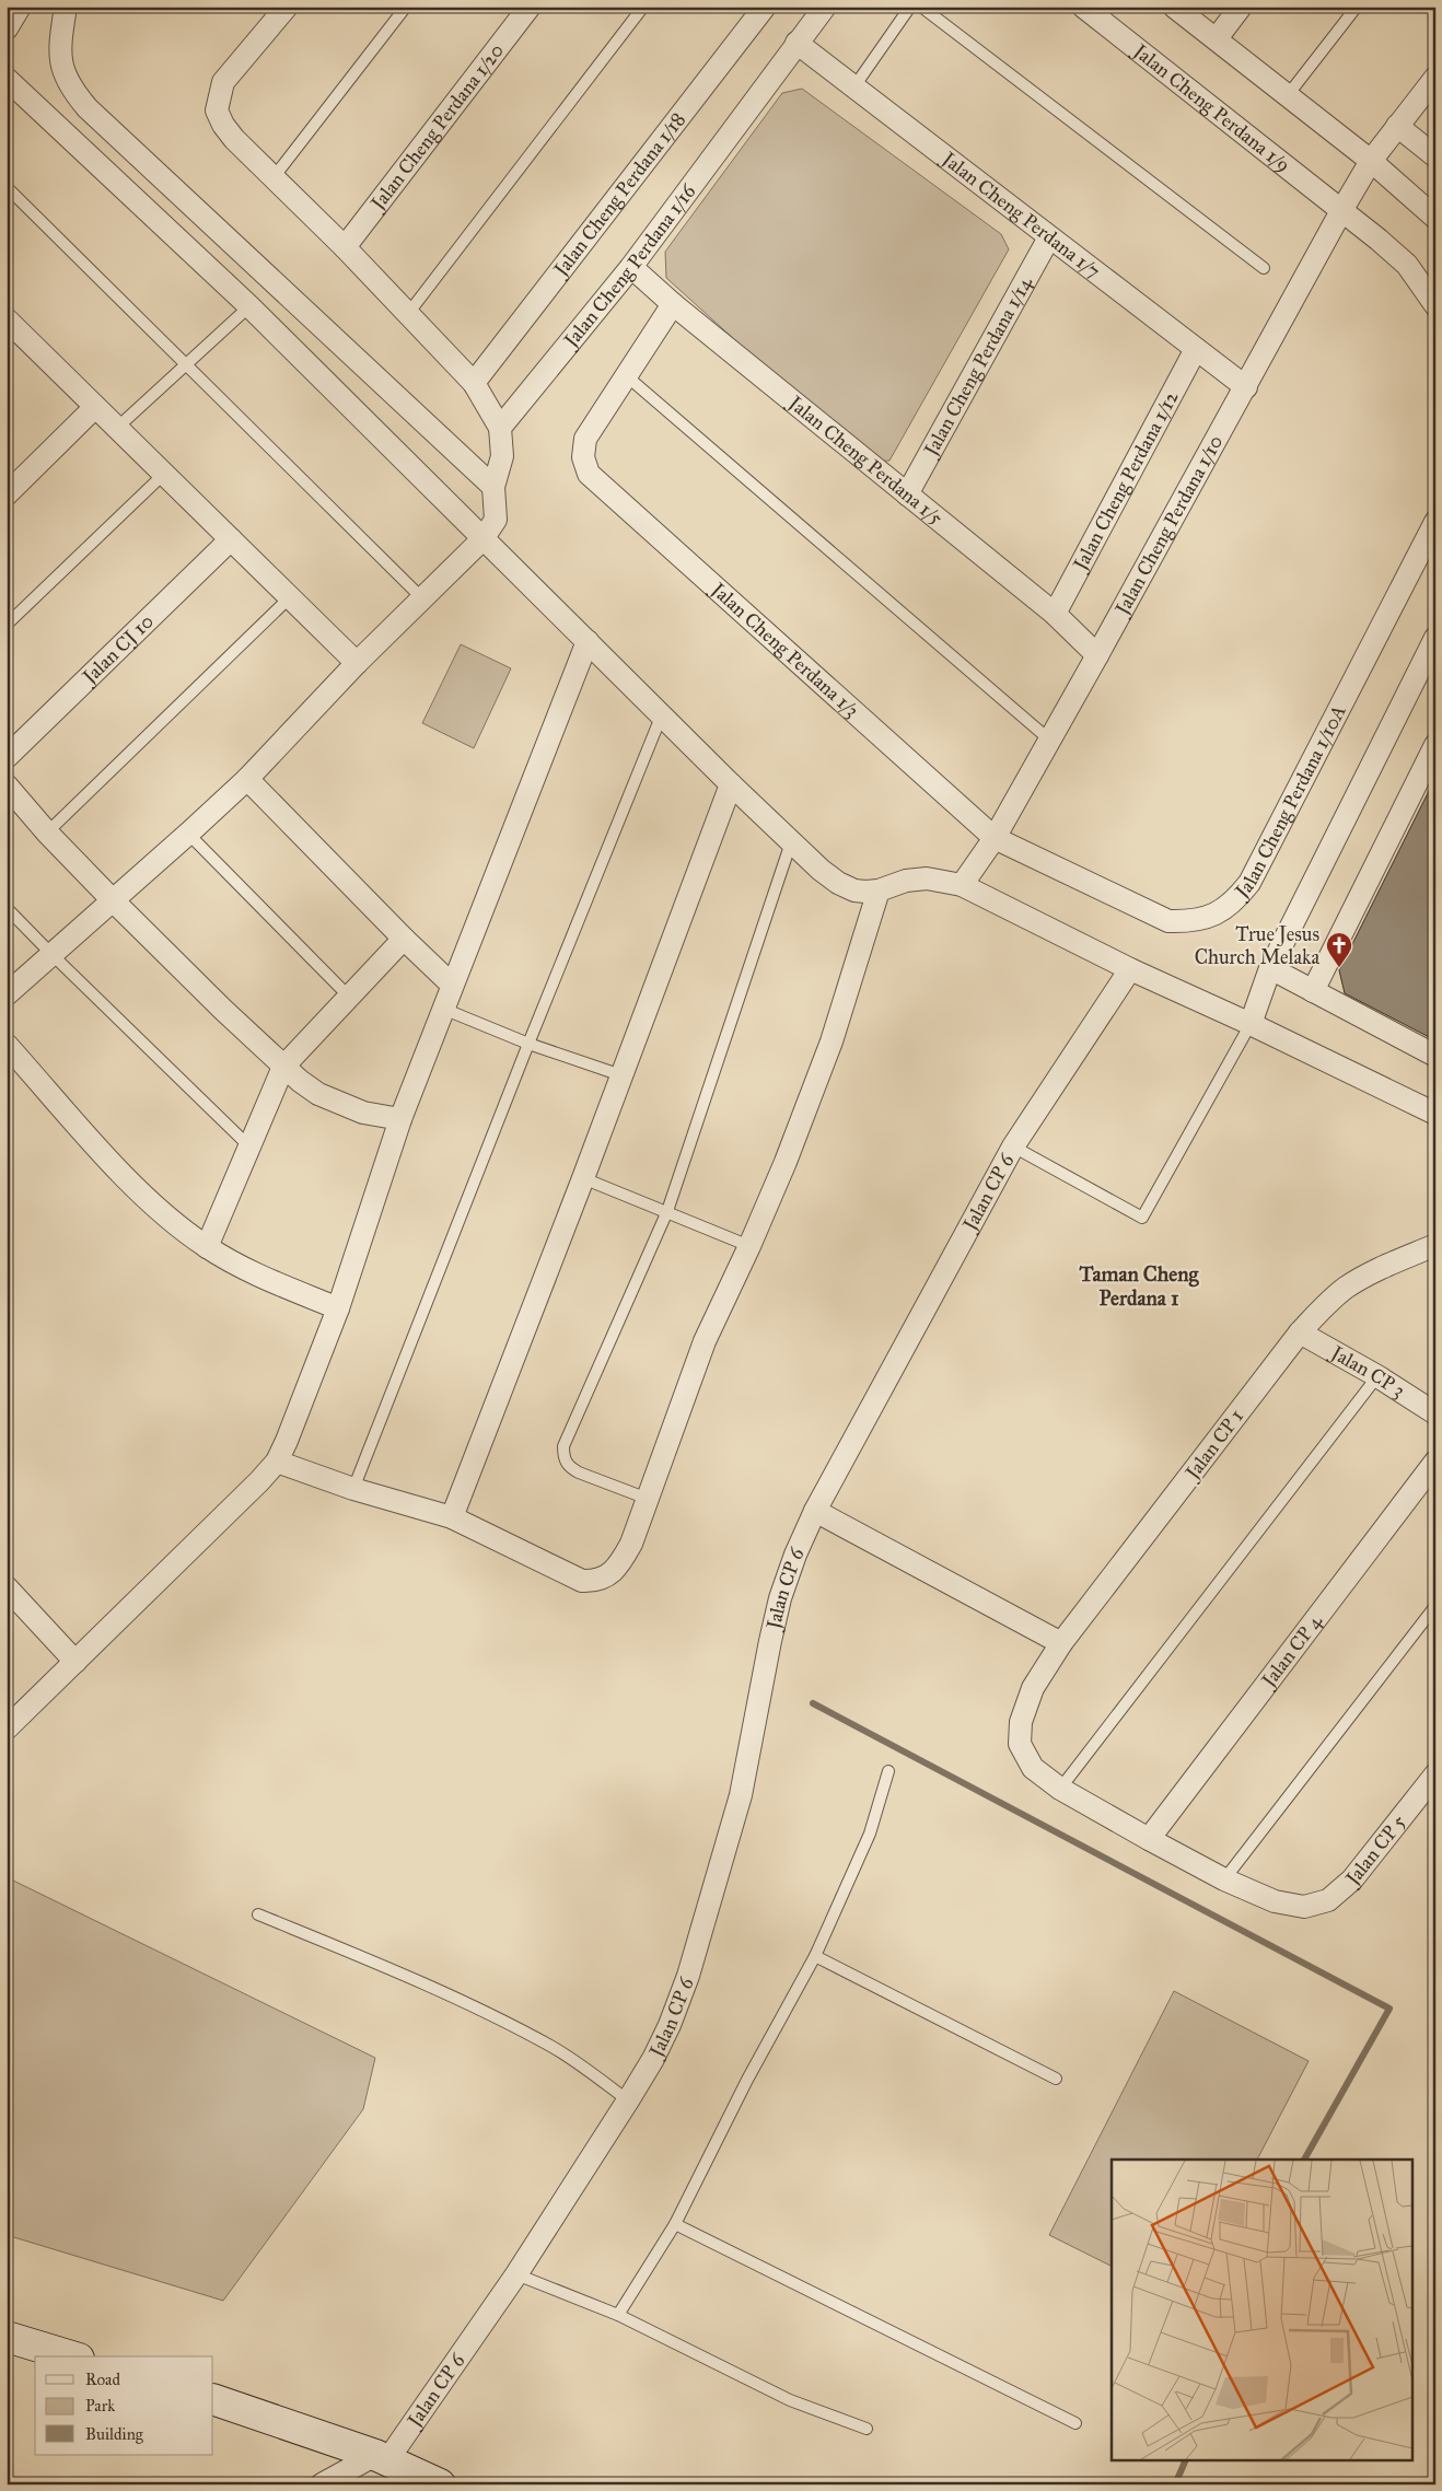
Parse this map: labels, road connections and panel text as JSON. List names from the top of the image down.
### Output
{
  "streets": {
    "street": [
      "Jalan Cheng Perdana 1/9",
      "Jalan Cheng Perdana 1/20",
      "Jalan Cheng Perdana 1/18",
      "Jalan Cheng Perdana 1/7",
      "Jalan Cheng Perdana 1/16",
      "Jalan Cheng Perdana 1/14",
      "Jalan Cheng Perdana 1/5",
      "Jalan Cheng Perdana 1/12",
      "Jalan Cheng Perdana 1/10",
      "Jalan CJ 10",
      "Jalan Cheng Perdana 1/3",
      "Jalan Cheng Perdana 1/10A",
      "Jalan CP 6",
      "Jalan CP 3",
      "Jalan CP 1",
      "Jalan CP 4",
      "Jalan CP 5"
    ]
  },
  "crossings": [
    ["Jalan Cheng Perdana 1/9", "Jalan Cheng Perdana 1/10"],
    ["Jalan Cheng Perdana 1/7", "Jalan Cheng Perdana 1/16"],
    ["Jalan Cheng Perdana 1/7", "Jalan Cheng Perdana 1/14"],
    ["Jalan Cheng Perdana 1/7", "Jalan Cheng Perdana 1/12"],
    ["Jalan Cheng Perdana 1/7", "Jalan Cheng Perdana 1/10"],
    ["Jalan Cheng Perdana 1/16", "Jalan Cheng Perdana 1/5"],
    ["Jalan Cheng Perdana 1/14", "Jalan Cheng Perdana 1/5"],
    ["Jalan Cheng Perdana 1/5", "Jalan Cheng Perdana 1/12"],
    ["Jalan Cheng Perdana 1/5", "Jalan Cheng Perdana 1/10"],
    ["Jalan Cheng Perdana 1/10", "Jalan Cheng Perdana 1/3"],
    ["Jalan Cheng Perdana 1/10", "Jalan Cheng Perdana 1/10A"],
    ["Jalan Cheng Perdana 1/3", "Jalan Cheng Perdana 1/10A"],
    ["Jalan CP 3", "Jalan CP 1"],
    ["Jalan CP 1", "Jalan CP 4"],
    ["Jalan CP 1", "Jalan CP 5"]
  ],
  "districts": ["Taman Cheng Perdana 1"],
  "places": {
    "church": ["True Jesus Church Melaka"]
  },
  "legend": ["Road", "Park", "Building"]
}
